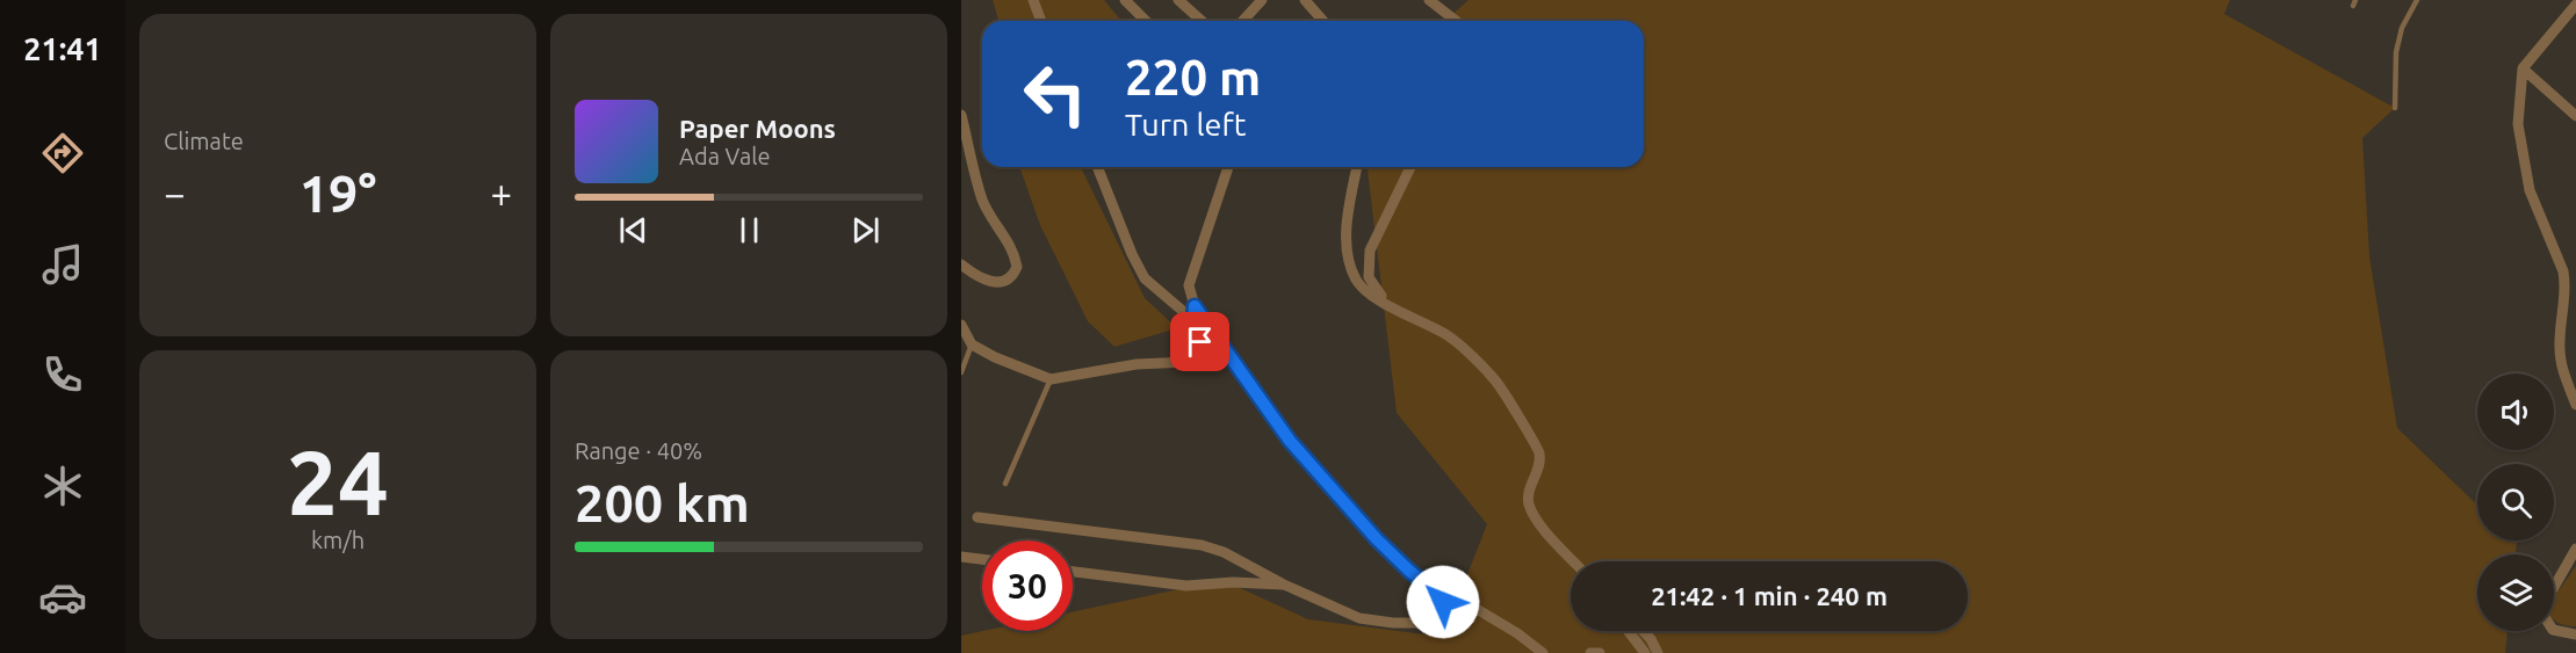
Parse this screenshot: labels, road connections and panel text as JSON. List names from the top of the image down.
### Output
{
  "page": {
    "tabs": "21:41",
    "tile": [
      "Climate",
      ["24", "km/h"],
      ["Range · 40%", "200 km"]
    ],
    "turn": ["220 m", "Turn left"],
    "song": ["Paper Moons", "Ada Vale"],
    "heat": ["−", "19°", "+"],
    "limit": "30",
    "trip": "21:42 · 1 min · 240 m"
  }
}
